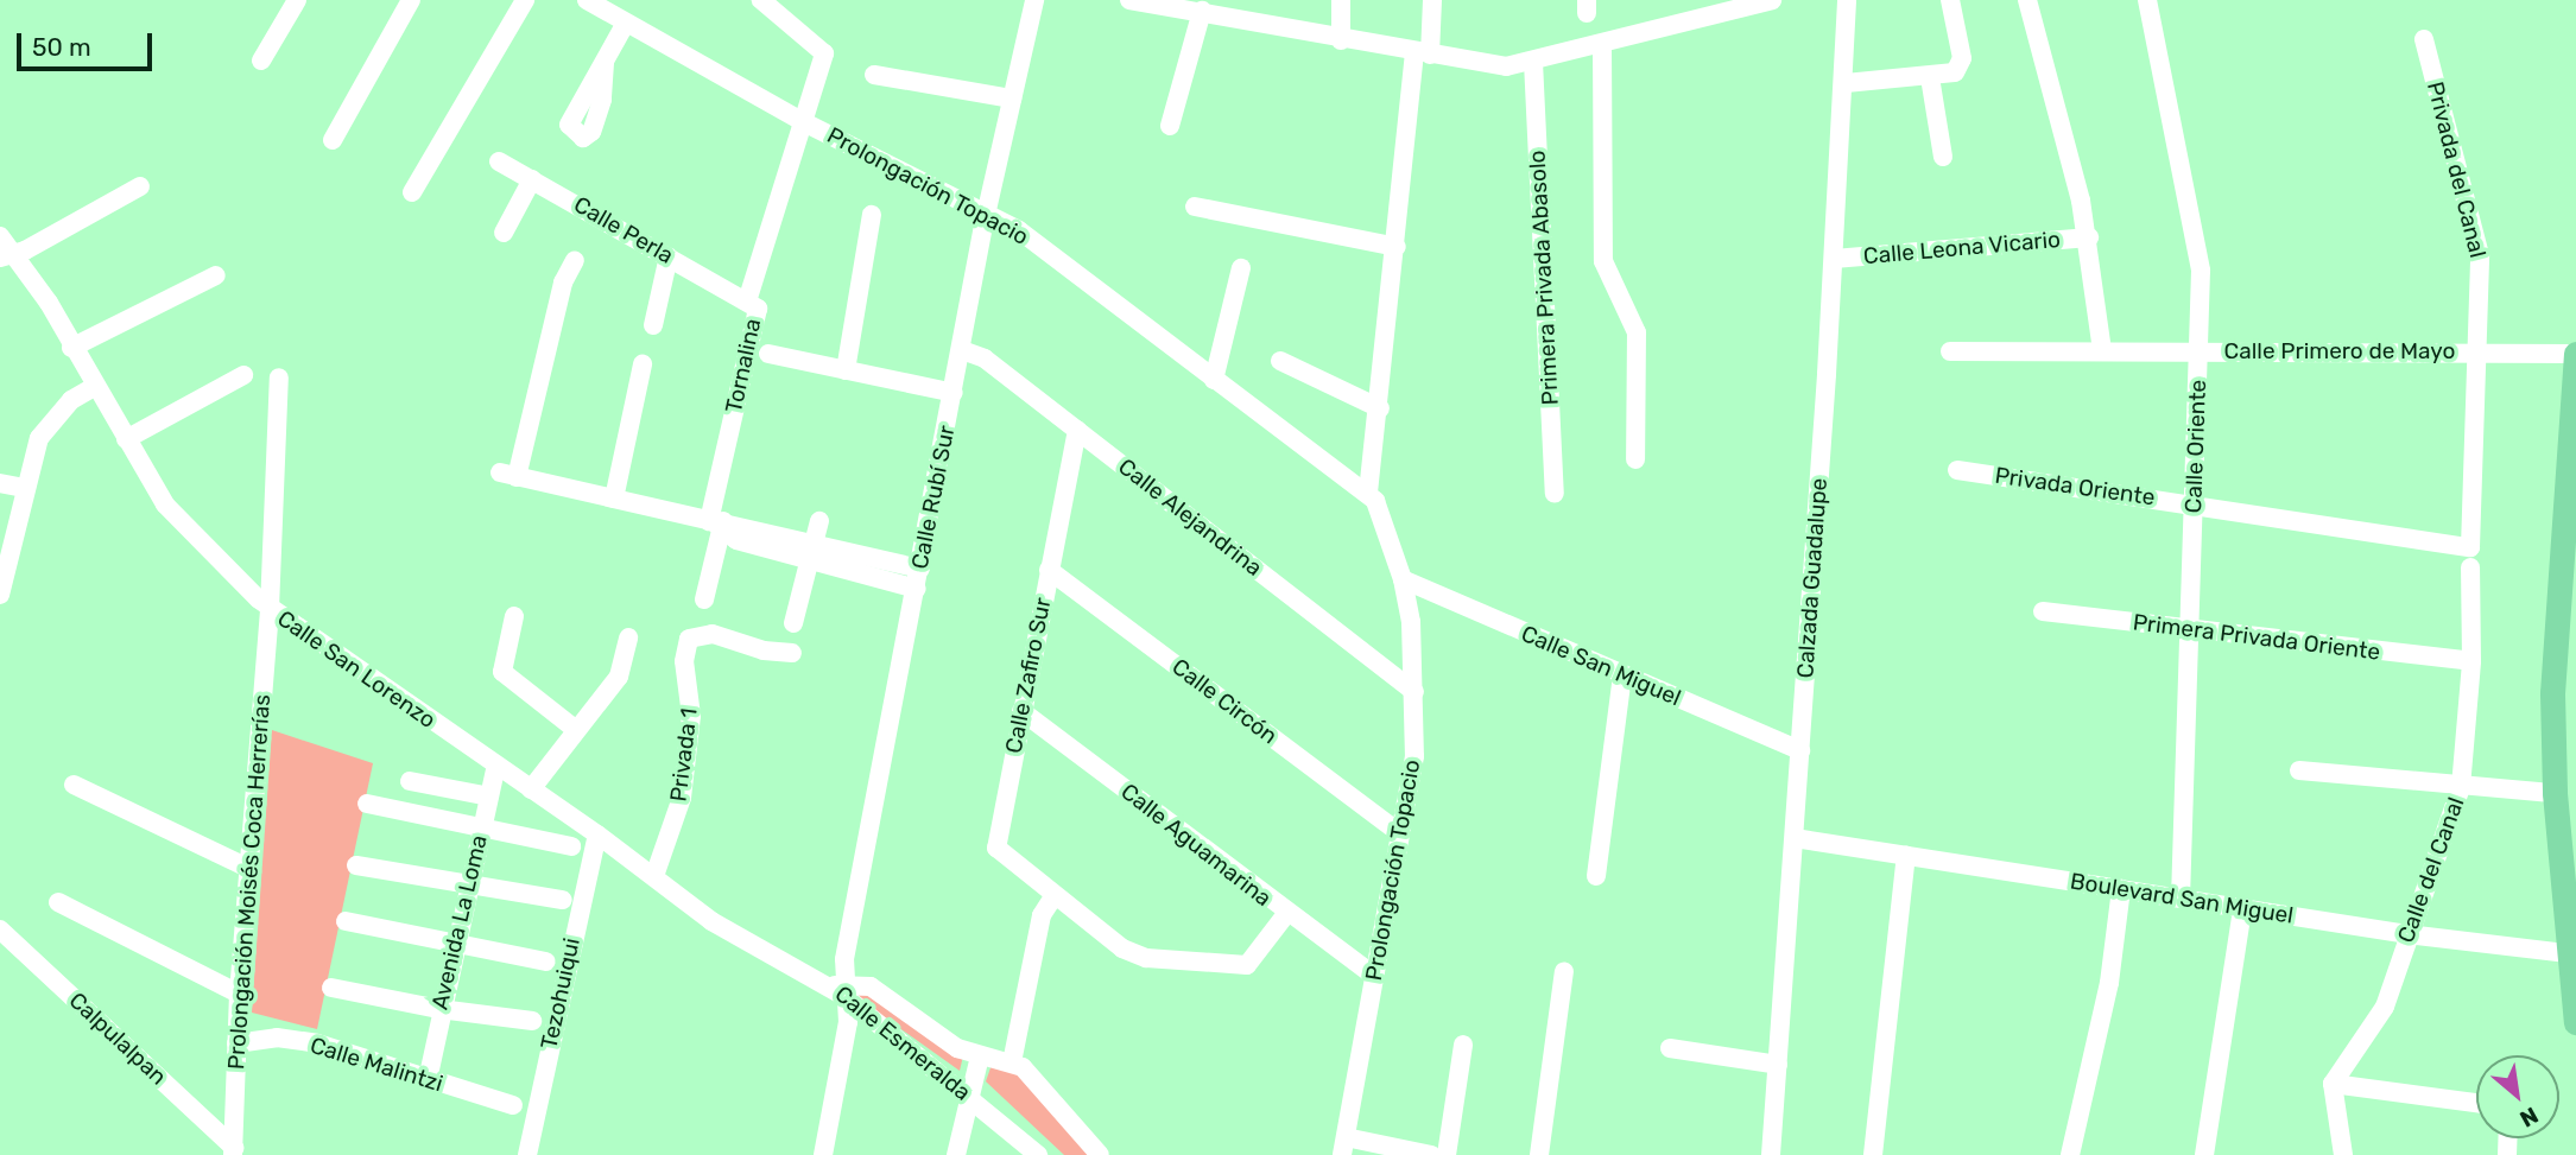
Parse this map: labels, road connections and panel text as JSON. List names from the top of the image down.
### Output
{
  "streets": {
    "street": [
      "Privada del Canal",
      "Prolongación Topacio",
      "Calle Perla",
      "Calle Leona Vicario",
      "Primera Privada Abasolo",
      "Calle Primero de Mayo",
      "Tornalina",
      "Calle Oriente",
      "Privada Oriente",
      "Calle Rubí Sur",
      "Calle Alejandrina",
      "Calzada Guadalupe",
      "Primera Privada Oriente",
      "Calle San Miguel",
      "Calle San Lorenzo",
      "Calle Zafiro Sur",
      "Calle Circón",
      "Privada 1",
      "Calle Aguamarina",
      "Calle del Canal",
      "Prolongación Moisés Coca Herrerías",
      "Boulevard San Miguel",
      "Avenida La Loma",
      "Tezohuiqui",
      "Calpulalpan",
      "Calle Esmeralda",
      "Calle Malintzi"
    ]
  },
  "crossings": [
    ["Privada del Canal", "Calle Primero de Mayo"],
    ["Privada del Canal", "Calle del Canal"],
    ["Prolongación Topacio", "Tornalina"],
    ["Prolongación Topacio", "Calle Rubí Sur"],
    ["Prolongación Topacio", "Calle Alejandrina"],
    ["Prolongación Topacio", "Calle San Miguel"],
    ["Prolongación Topacio", "Calle Circón"],
    ["Prolongación Topacio", "Calle Aguamarina"],
    ["Calle Perla", "Tornalina"],
    ["Calle Leona Vicario", "Calle Primero de Mayo"],
    ["Calle Leona Vicario", "Calzada Guadalupe"],
    ["Calle Primero de Mayo", "Calle Oriente"],
    ["Calle Primero de Mayo", "Calle del Canal"],
    ["Calle Oriente", "Privada Oriente"],
    ["Calle Oriente", "Primera Privada Oriente"],
    ["Calle Oriente", "Boulevard San Miguel"],
    ["Privada Oriente", "Calle del Canal"],
    ["Calle Rubí Sur", "Calle Alejandrina"],
    ["Calle Rubí Sur", "Calle San Lorenzo"],
    ["Calle Rubí Sur", "Calle Esmeralda"],
    ["Calle Alejandrina", "Calle Zafiro Sur"],
    ["Calzada Guadalupe", "Calle San Miguel"],
    ["Calzada Guadalupe", "Boulevard San Miguel"],
    ["Primera Privada Oriente", "Calle del Canal"],
    ["Calle San Lorenzo", "Privada 1"],
    ["Calle San Lorenzo", "Prolongación Moisés Coca Herrerías"],
    ["Calle San Lorenzo", "Avenida La Loma"],
    ["Calle San Lorenzo", "Tezohuiqui"],
    ["Calle San Lorenzo", "Calle Esmeralda"],
    ["Calle Zafiro Sur", "Calle Circón"],
    ["Calle Zafiro Sur", "Calle Aguamarina"],
    ["Calle del Canal", "Boulevard San Miguel"],
    ["Prolongación Moisés Coca Herrerías", "Calpulalpan"],
    ["Prolongación Moisés Coca Herrerías", "Calle Malintzi"],
    ["Avenida La Loma", "Calle Malintzi"]
  ],
  "scale_bar": "50 m",
  "north": "bottom right"
}
